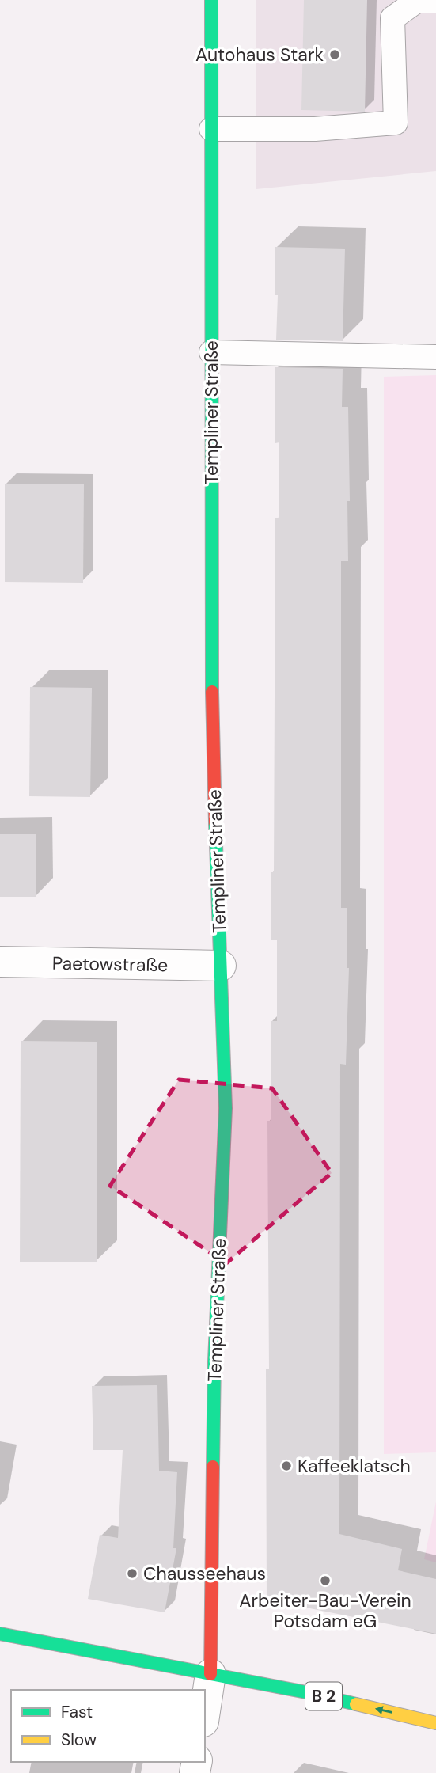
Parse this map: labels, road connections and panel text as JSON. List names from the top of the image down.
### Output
{
  "streets": {
    "street": ["Templiner Straße", "Paetowstraße", "B 2"]
  },
  "crossings": [
    ["Templiner Straße", "Paetowstraße"],
    ["Templiner Straße", "B 2"]
  ],
  "places": [
    "Autohaus Stark",
    "Kaffeeklatsch",
    "Chausseehaus",
    "Arbeiter-Bau-Verein Potsdam eG"
  ],
  "legend": ["Fast", "Slow"]
}
